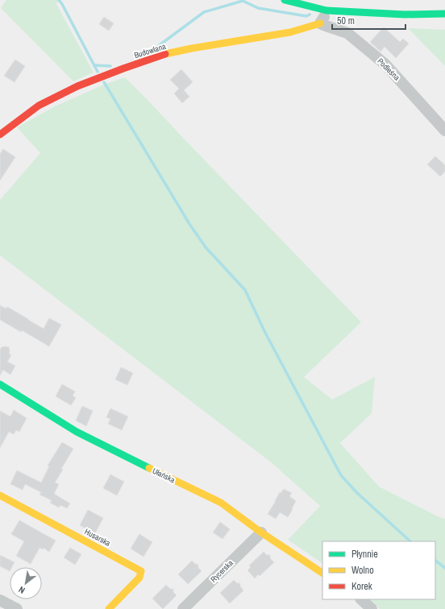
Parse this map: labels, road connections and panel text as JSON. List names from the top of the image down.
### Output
{
  "streets": {
    "street": [
      "Budowlana",
      "Podleśna",
      "Ułańska",
      "Husarska",
      "Rycerska"
    ]
  },
  "crossings": [
    ["Budowlana", "Podleśna"],
    ["Ułańska", "Rycerska"]
  ],
  "legend": ["Płynnie", "Wolno", "Korek"],
  "scale_bar": "50 m",
  "north": "bottom left"
}
